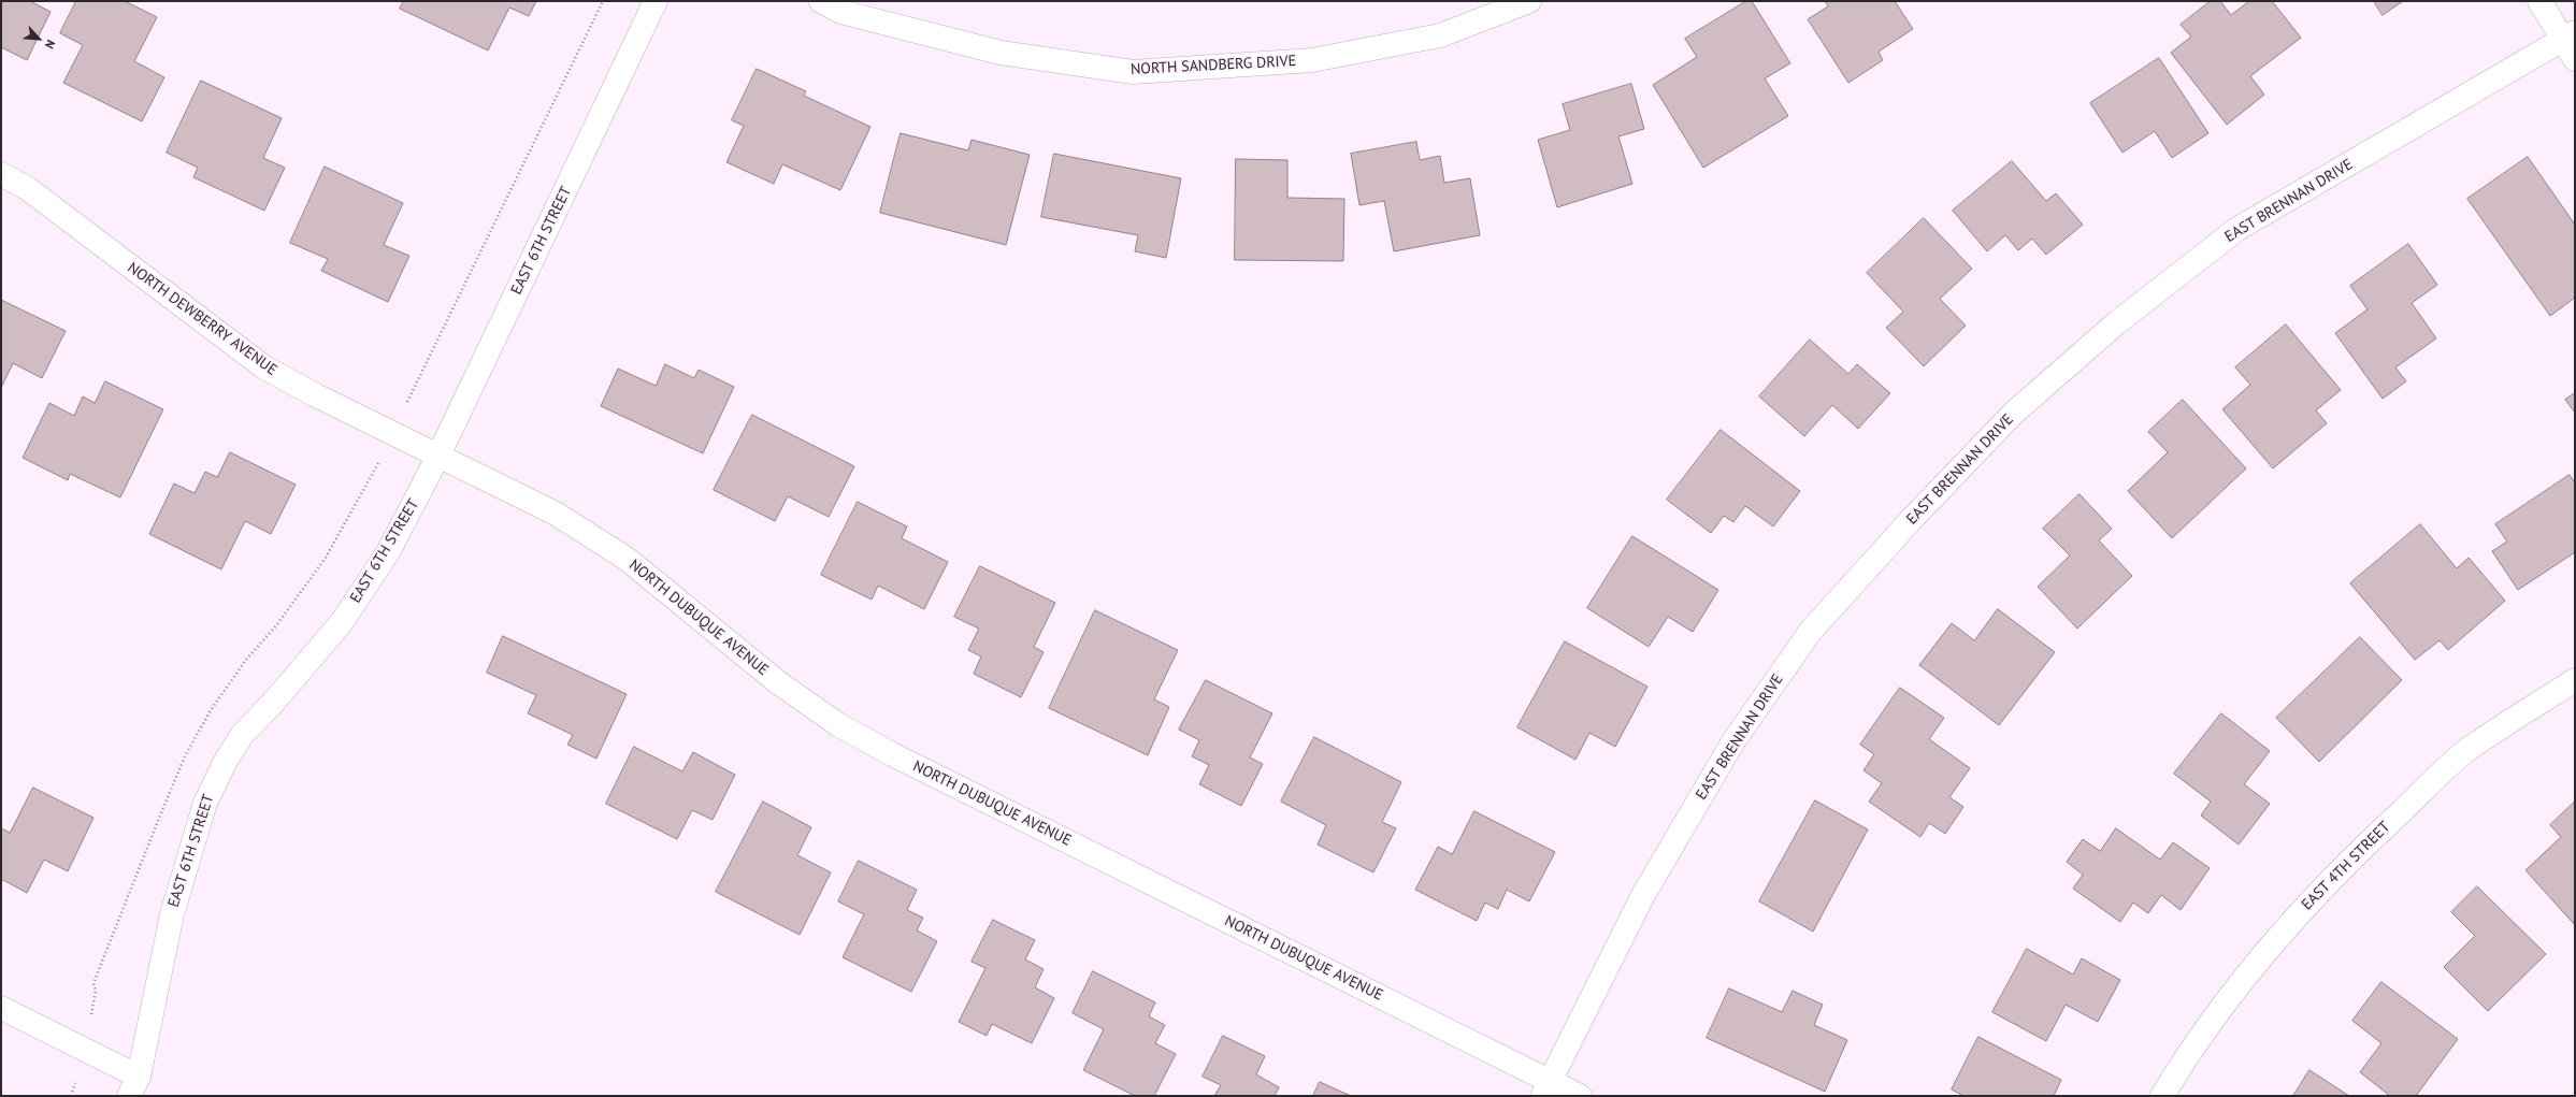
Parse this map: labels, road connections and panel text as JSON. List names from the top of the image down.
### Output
{
  "streets": {
    "street": [
      "NORTH SANDBERG DRIVE",
      "EAST BRENNAN DRIVE",
      "EAST 6TH STREET",
      "NORTH DEWBERRY AVENUE",
      "NORTH DUBUQUE AVENUE",
      "EAST 4TH STREET"
    ]
  },
  "crossings": [
    ["EAST BRENNAN DRIVE", "NORTH DUBUQUE AVENUE"],
    ["EAST 6TH STREET", "NORTH DEWBERRY AVENUE"],
    ["EAST 6TH STREET", "NORTH DUBUQUE AVENUE"],
    ["NORTH DEWBERRY AVENUE", "NORTH DUBUQUE AVENUE"]
  ],
  "north": "bottom right"
}
